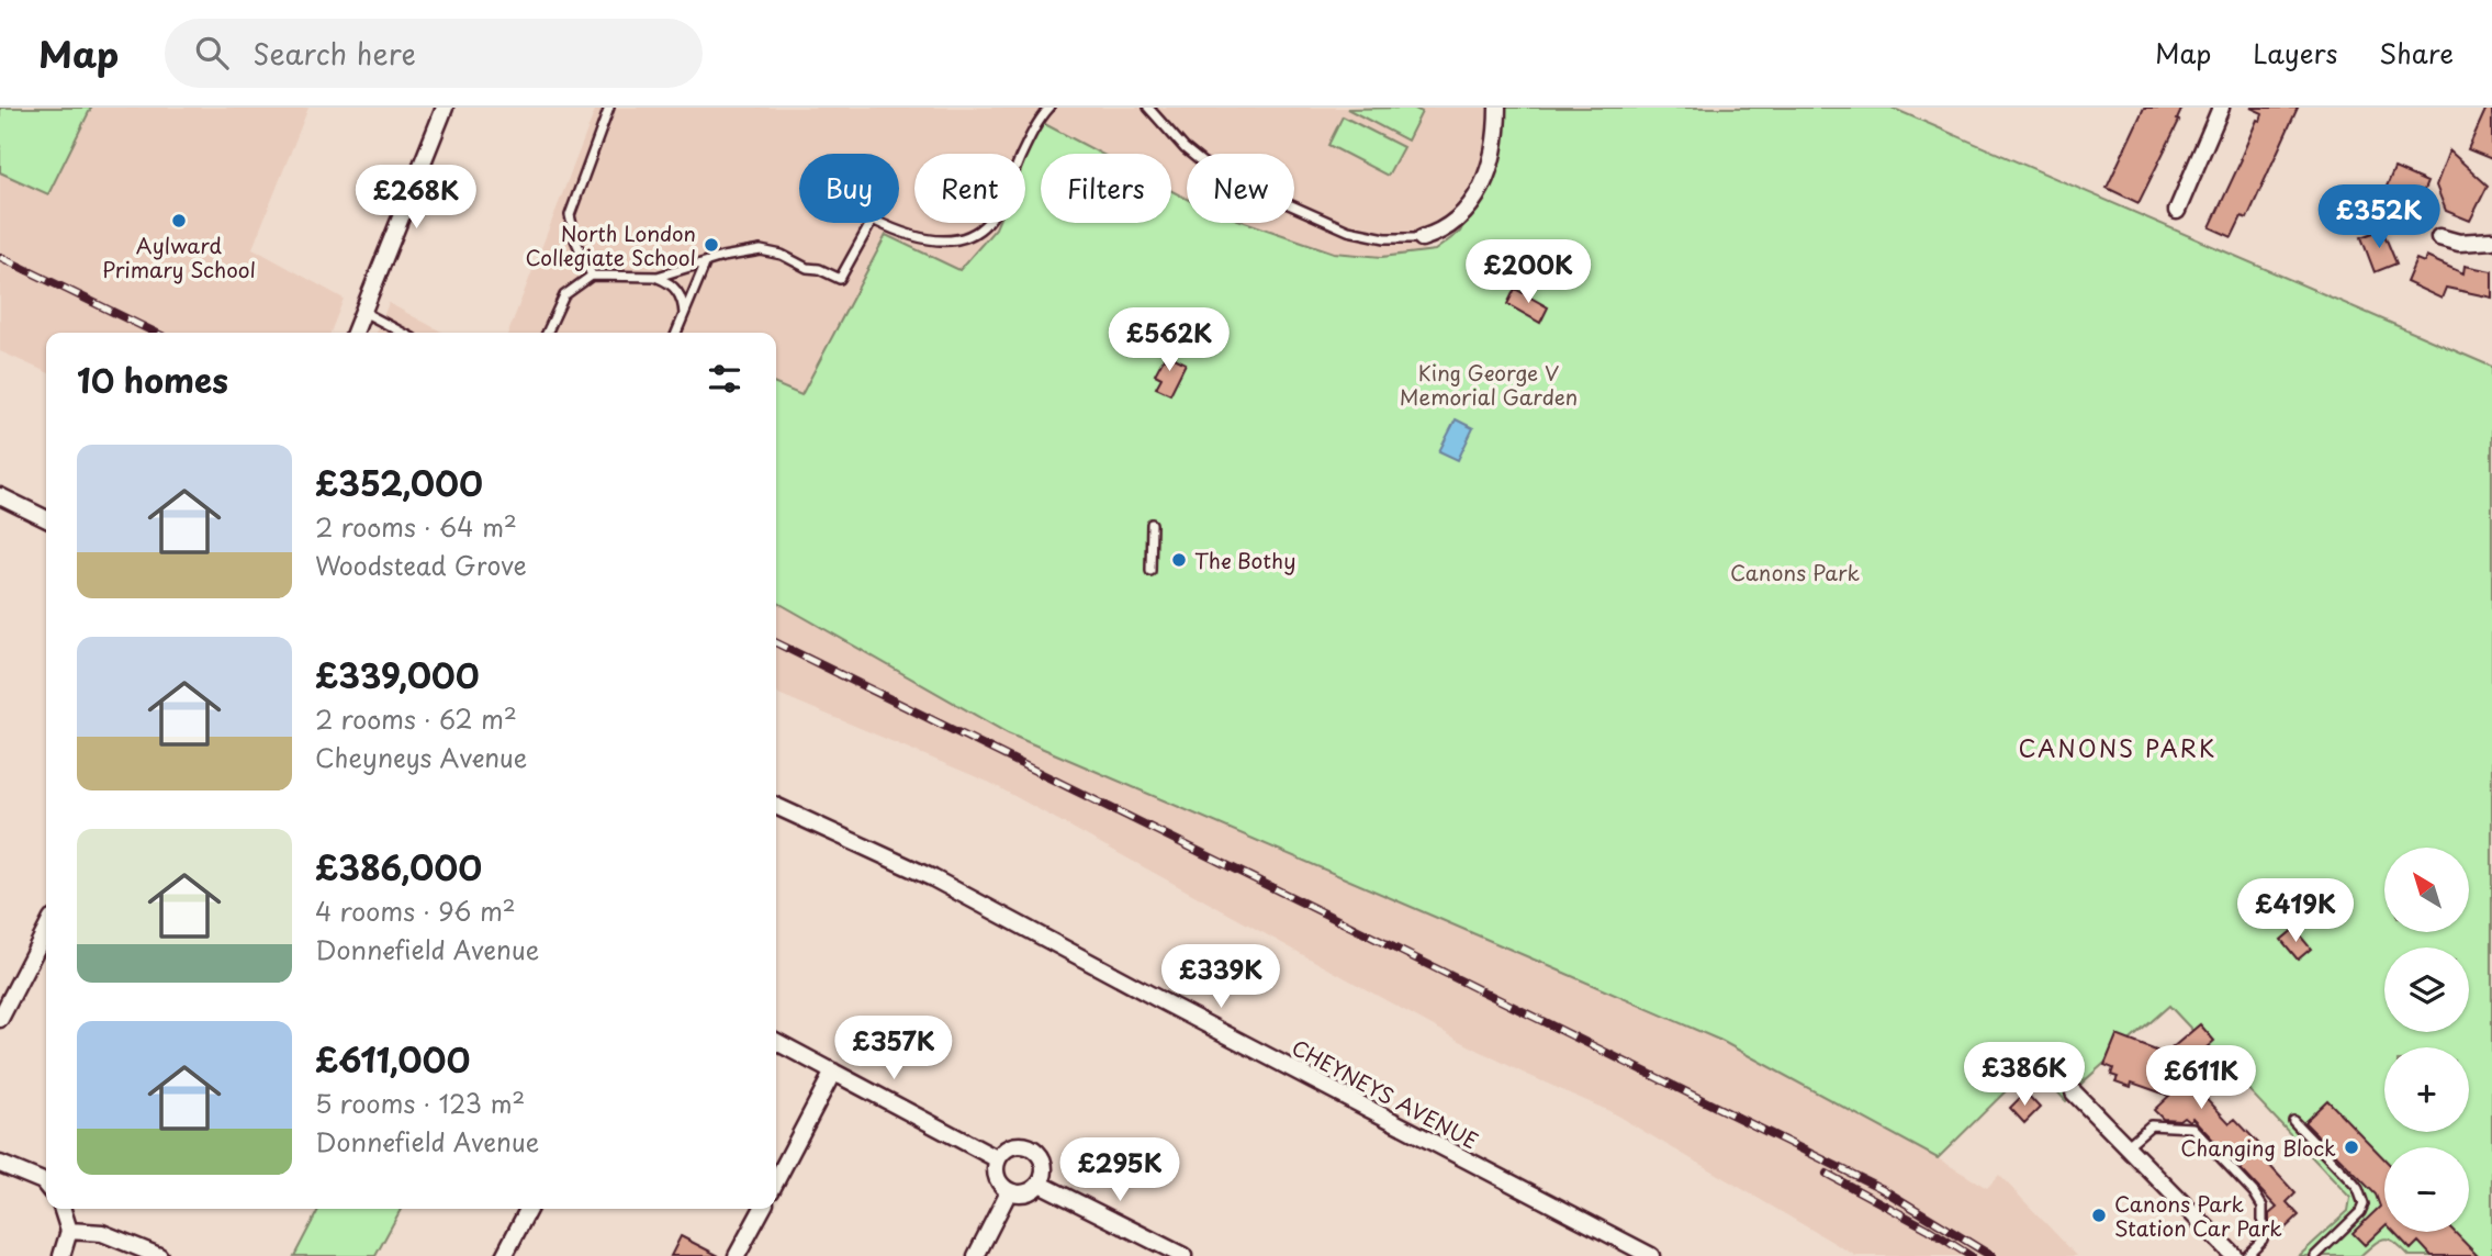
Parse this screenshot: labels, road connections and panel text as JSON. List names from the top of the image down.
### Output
{
  "streets": {
    "street": ["CHEYNEYS AVENUE"]
  },
  "districts": ["CANONS PARK"],
  "parks": ["King George V Memorial Garden", "Canons Park"],
  "places": [
    "Aylward Primary School",
    "North London Collegiate School",
    "The Bothy",
    "Changing Block",
    "Canons Park Station Car Park"
  ],
  "north": "top left",
  "page": {
    "header": "Map",
    "search": "Search here",
    "nav": ["Map", "Layers", "Share"],
    "chip": [
      "Buy",
      "Rent",
      "Filters",
      "New"
    ],
    "price": [
      "£268K",
      "£352K",
      "£200K",
      "£562K",
      "£419K",
      "£339K",
      "£357K",
      "£386K",
      "£611K",
      "£295K"
    ],
    "heading": "10 homes",
    "list": [
      {
        "name": "£352,000",
        "note": "2 rooms · 64 m² · Woodstead Grove"
      },
      {
        "name": "£339,000",
        "note": "2 rooms · 62 m² · Cheyneys Avenue"
      },
      {
        "name": "£386,000",
        "note": "4 rooms · 96 m² · Donnefield Avenue"
      },
      {
        "name": "£611,000",
        "note": "5 rooms · 123 m² · Donnefield Avenue"
      }
    ],
    "map_buttons": ["+", "−"]
  }
}
